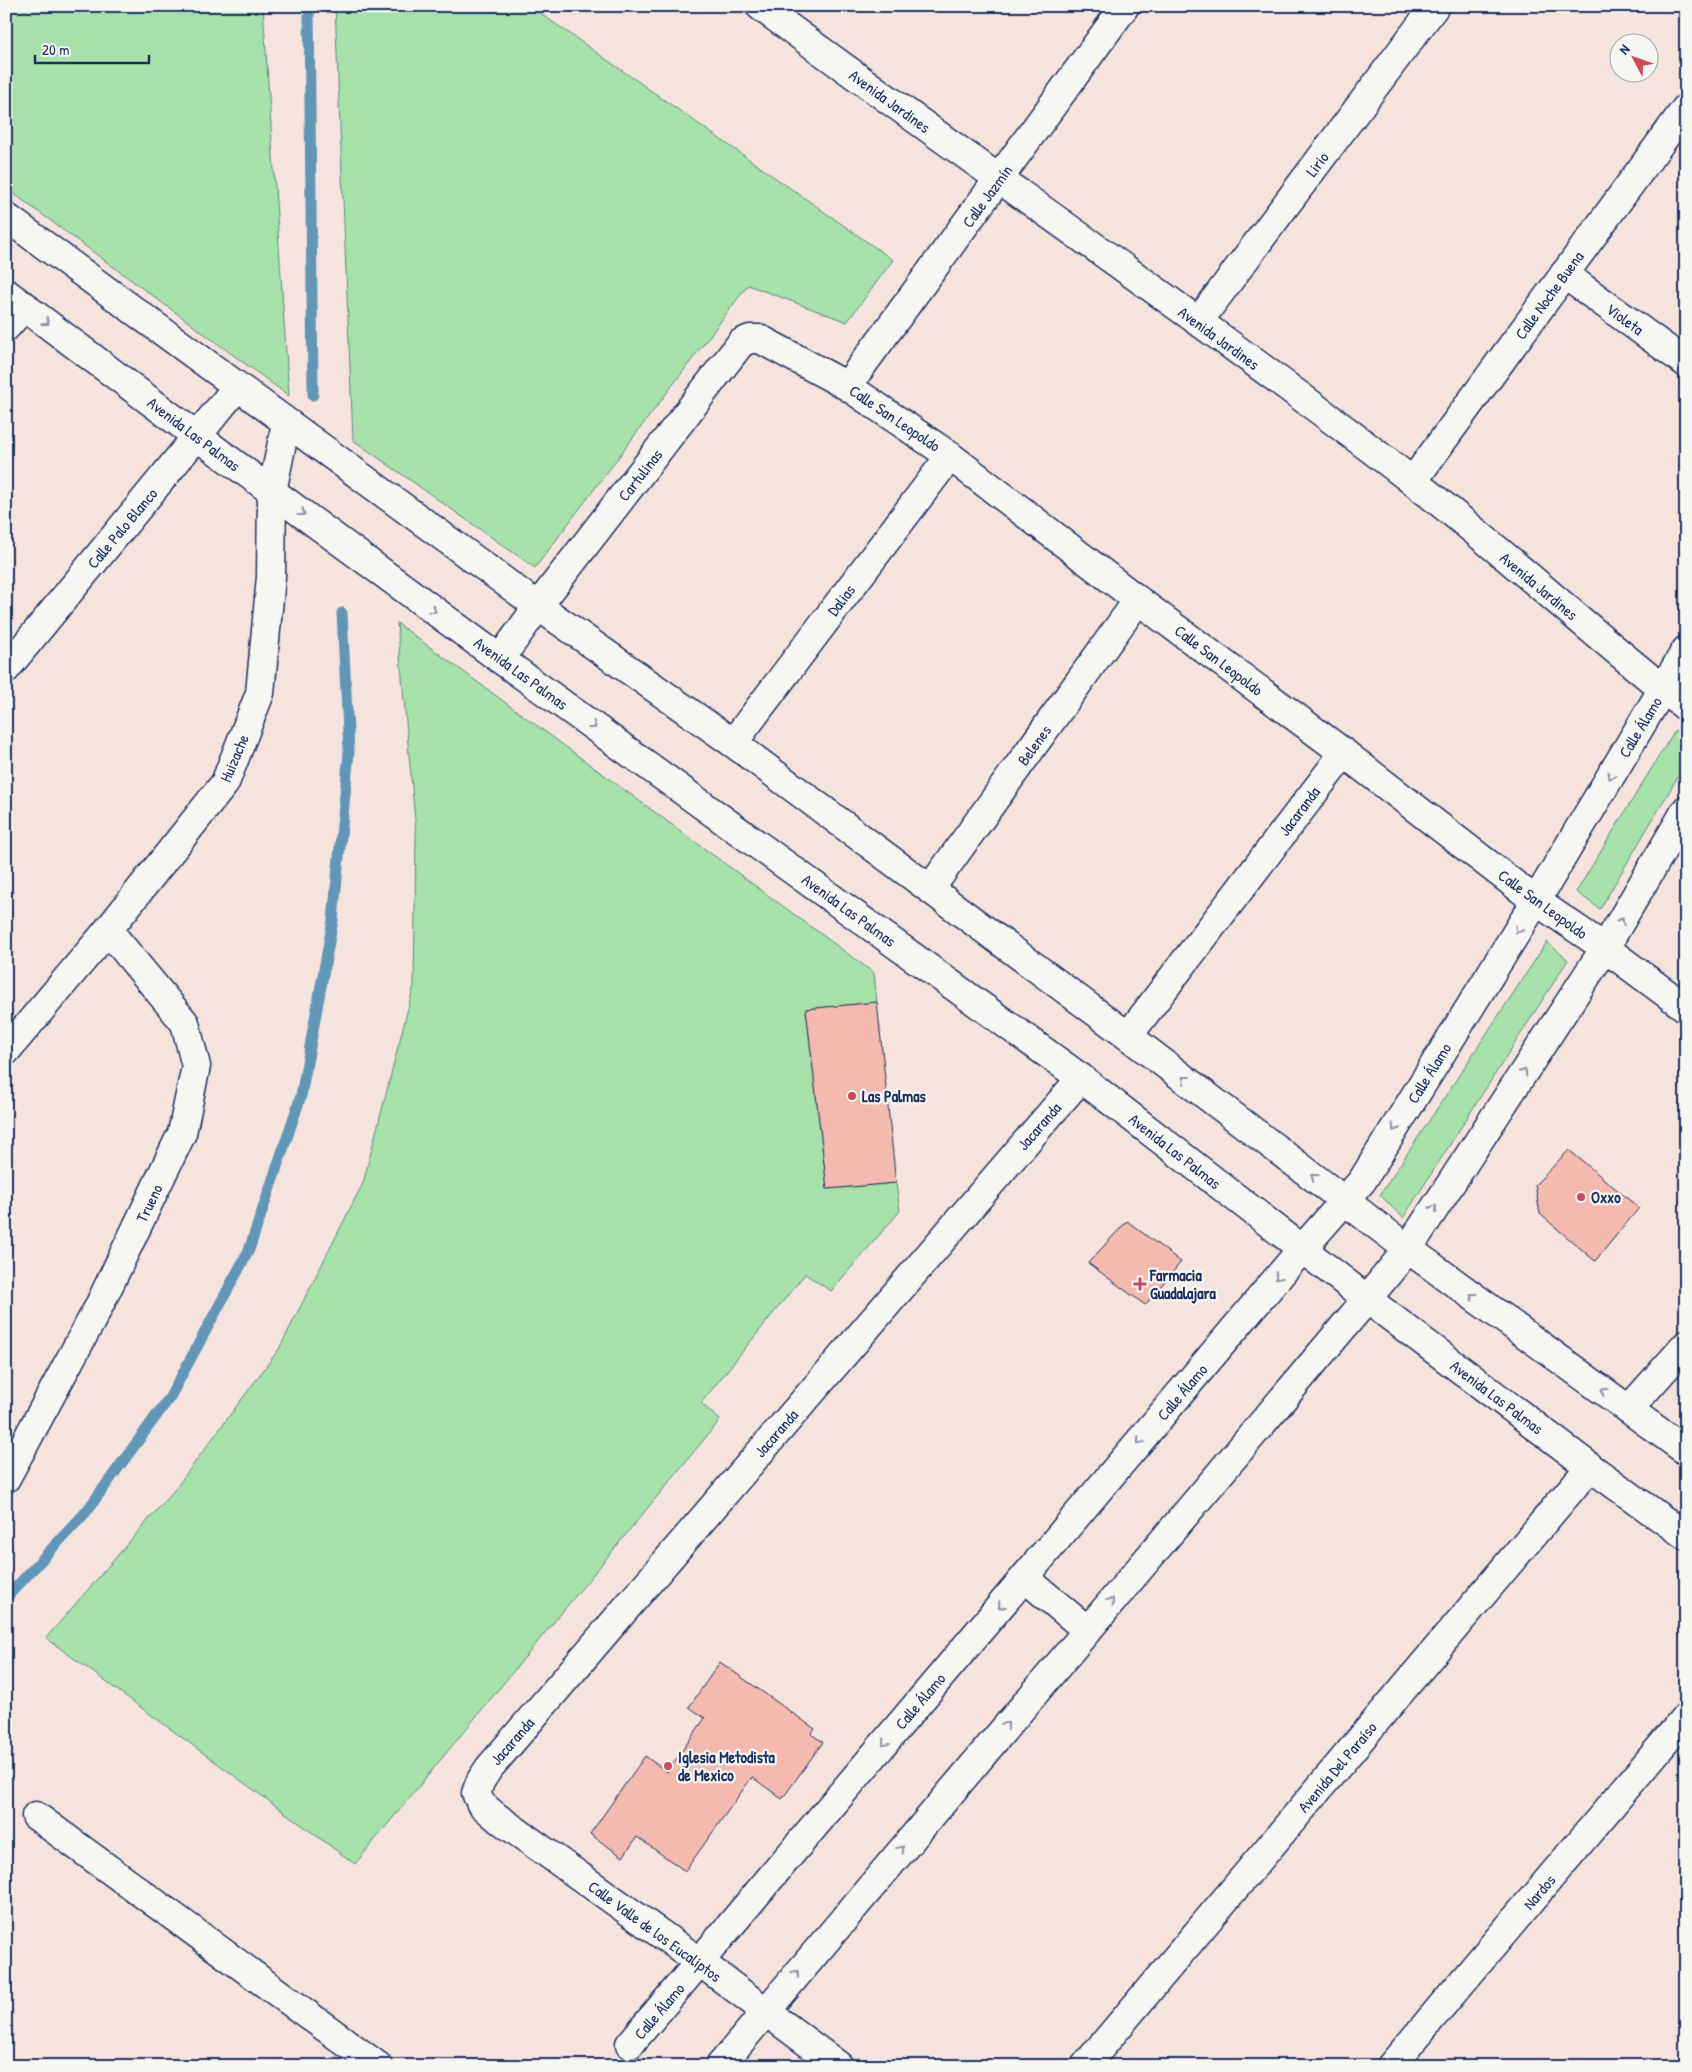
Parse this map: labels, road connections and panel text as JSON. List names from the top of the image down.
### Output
{
  "streets": {
    "street": [
      "Avenida Jardines",
      "Lirio",
      "Calle Jazmín",
      "Calle Noche Buena",
      "Violeta",
      "Calle San Leopoldo",
      "Avenida Las Palmas",
      "Cartulinas",
      "Calle Palo Blanco",
      "Dalias",
      "Calle Álamo",
      "Belenes",
      "Huizache",
      "Jacaranda",
      "Trueno",
      "Avenida Del Paraíso",
      "Nardos",
      "Calle Valle de los Eucaliptos"
    ]
  },
  "crossings": [
    ["Avenida Jardines", "Lirio"],
    ["Avenida Jardines", "Calle Jazmín"],
    ["Avenida Jardines", "Calle Noche Buena"],
    ["Avenida Jardines", "Calle Álamo"],
    ["Calle Jazmín", "Calle San Leopoldo"],
    ["Calle Noche Buena", "Violeta"],
    ["Calle San Leopoldo", "Cartulinas"],
    ["Calle San Leopoldo", "Dalias"],
    ["Calle San Leopoldo", "Calle Álamo"],
    ["Calle San Leopoldo", "Belenes"],
    ["Calle San Leopoldo", "Jacaranda"],
    ["Avenida Las Palmas", "Cartulinas"],
    ["Avenida Las Palmas", "Calle Palo Blanco"],
    ["Avenida Las Palmas", "Calle Álamo"],
    ["Avenida Las Palmas", "Huizache"],
    ["Avenida Las Palmas", "Jacaranda"],
    ["Avenida Las Palmas", "Avenida Del Paraíso"],
    ["Calle Álamo", "Calle Valle de los Eucaliptos"],
    ["Huizache", "Trueno"],
    ["Jacaranda", "Calle Valle de los Eucaliptos"]
  ],
  "places": {
    "other": ["Las Palmas", "Oxxo", "Iglesia Metodista de Mexico"],
    "health": ["Farmacia Guadalajara"]
  },
  "scale_bar": "20 m",
  "north": "top left"
}
